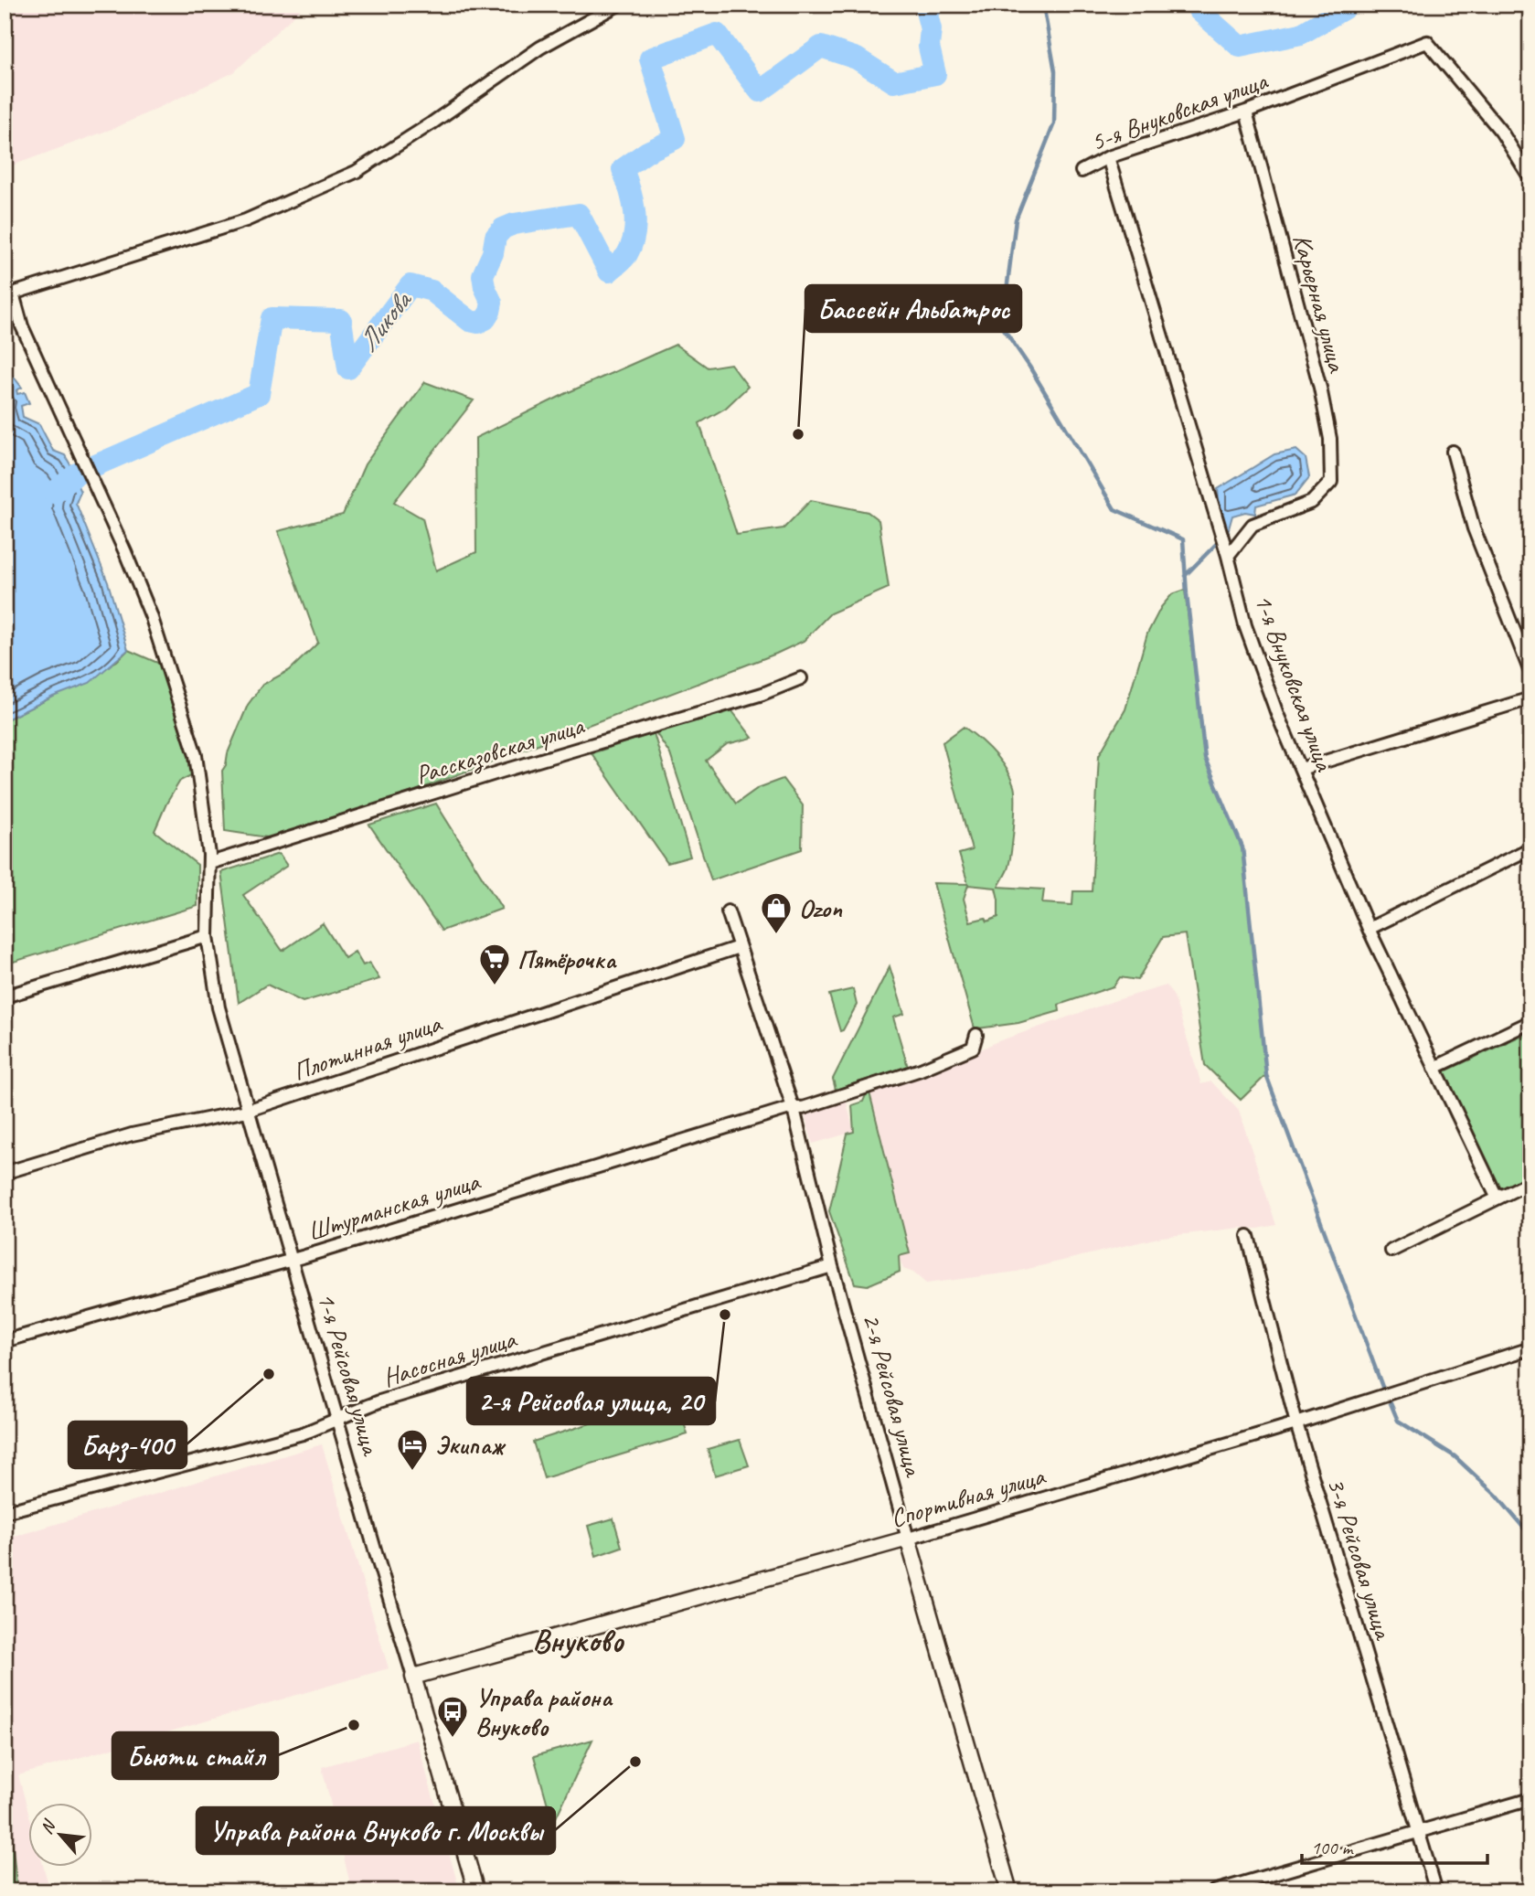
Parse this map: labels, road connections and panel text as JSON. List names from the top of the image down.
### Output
{
  "streets": {
    "street": [
      "5-я Внуковская улица",
      "Карьерная улица",
      "1-я Внуковская улица",
      "Рассказовская улица",
      "Плотинная улица",
      "Штурманская улица",
      "Насосная улица",
      "1-я Рейсовая улица",
      "2-я Рейсовая улица",
      "Спортивная улица",
      "3-я Рейсовая улица"
    ]
  },
  "crossings": [
    ["5-я Внуковская улица", "Карьерная улица"],
    ["5-я Внуковская улица", "1-я Внуковская улица"],
    ["Карьерная улица", "1-я Внуковская улица"],
    ["Рассказовская улица", "1-я Рейсовая улица"],
    ["Плотинная улица", "1-я Рейсовая улица"],
    ["Плотинная улица", "2-я Рейсовая улица"],
    ["Штурманская улица", "1-я Рейсовая улица"],
    ["Штурманская улица", "2-я Рейсовая улица"],
    ["Насосная улица", "1-я Рейсовая улица"],
    ["Насосная улица", "2-я Рейсовая улица"],
    ["1-я Рейсовая улица", "Спортивная улица"],
    ["2-я Рейсовая улица", "Спортивная улица"],
    ["Спортивная улица", "3-я Рейсовая улица"]
  ],
  "districts": ["Внуково"],
  "water": ["Ликова"],
  "places": {
    "other": [
      "Бассейн Альбатрос",
      "2-я Рейсовая улица, 20",
      "Барз-400",
      "Бьюти стайл",
      "Управа района Внуково г. Москвы"
    ],
    "shop": ["Ozon"],
    "supermarket": ["Пятёрочка"],
    "hotel": ["Экипаж"],
    "bus stop": ["Управа района Внуково"]
  },
  "scale_bar": "100 m",
  "north": "top left"
}
